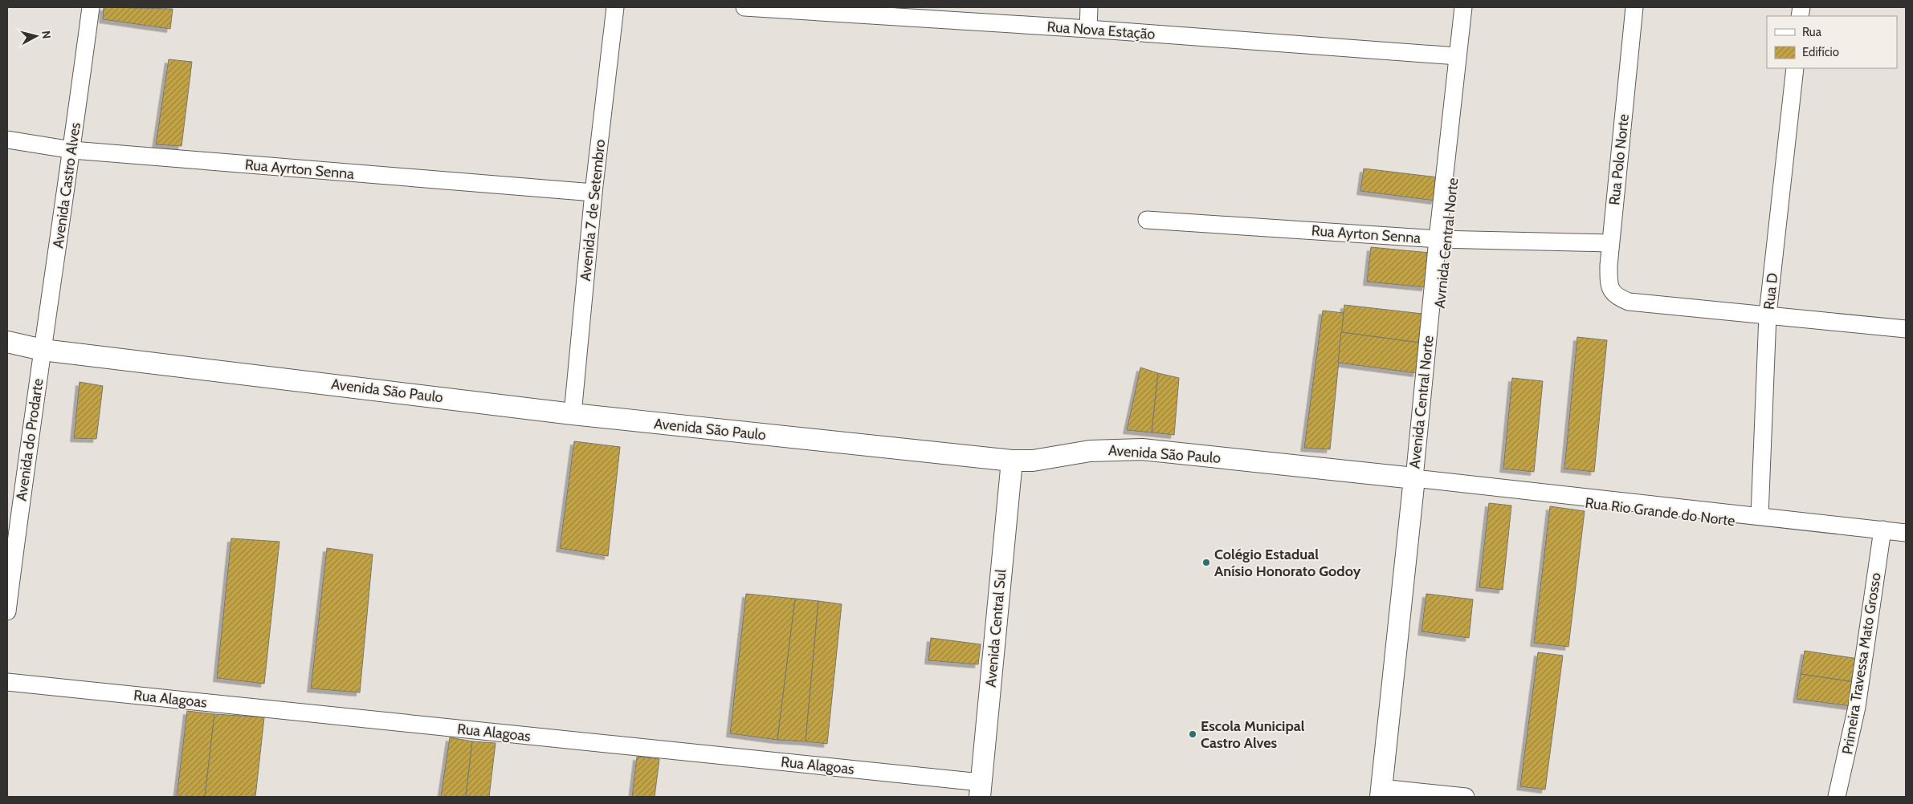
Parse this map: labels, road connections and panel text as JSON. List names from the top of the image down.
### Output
{
  "streets": {
    "main road": ["Avenida São Paulo", "Avenida Central Norte", "Avenida Central Sul"],
    "street": [
      "Rua Nova Estação",
      "Rua Polo Norte",
      "Rua Ayrton Senna",
      "Avenida Castro Alves",
      "Avenida 7 de Setembro",
      "Avrnida Central Norte",
      "Rua D",
      "Avenida do Prodarte",
      "Rua Rio Grande do Norte",
      "Primeira Travessa Mato Grosso",
      "Rua Alagoas"
    ]
  },
  "crossings": [
    ["Rua Nova Estação", "Avenida Central Norte"],
    ["Rua Polo Norte", "Rua Ayrton Senna"],
    ["Rua Polo Norte", "Rua D"],
    ["Rua Ayrton Senna", "Avenida Castro Alves"],
    ["Rua Ayrton Senna", "Avenida 7 de Setembro"],
    ["Rua Ayrton Senna", "Avrnida Central Norte"],
    ["Rua Ayrton Senna", "Avenida Central Norte"],
    ["Avenida Castro Alves", "Avenida São Paulo"],
    ["Avenida Castro Alves", "Avenida do Prodarte"],
    ["Avenida 7 de Setembro", "Avenida São Paulo"],
    ["Avrnida Central Norte", "Avenida Central Norte"],
    ["Rua D", "Rua Rio Grande do Norte"],
    ["Avenida São Paulo", "Avenida Central Norte"],
    ["Avenida São Paulo", "Avenida do Prodarte"],
    ["Avenida São Paulo", "Rua Rio Grande do Norte"],
    ["Avenida São Paulo", "Avenida Central Sul"],
    ["Avenida Central Norte", "Rua Rio Grande do Norte"],
    ["Rua Rio Grande do Norte", "Primeira Travessa Mato Grosso"],
    ["Avenida Central Sul", "Rua Alagoas"]
  ],
  "places": ["Colégio Estadual Anísio Honorato Godoy", "Escola Municipal Castro Alves"],
  "legend": ["Rua", "Edifício"],
  "north": "right"
}
